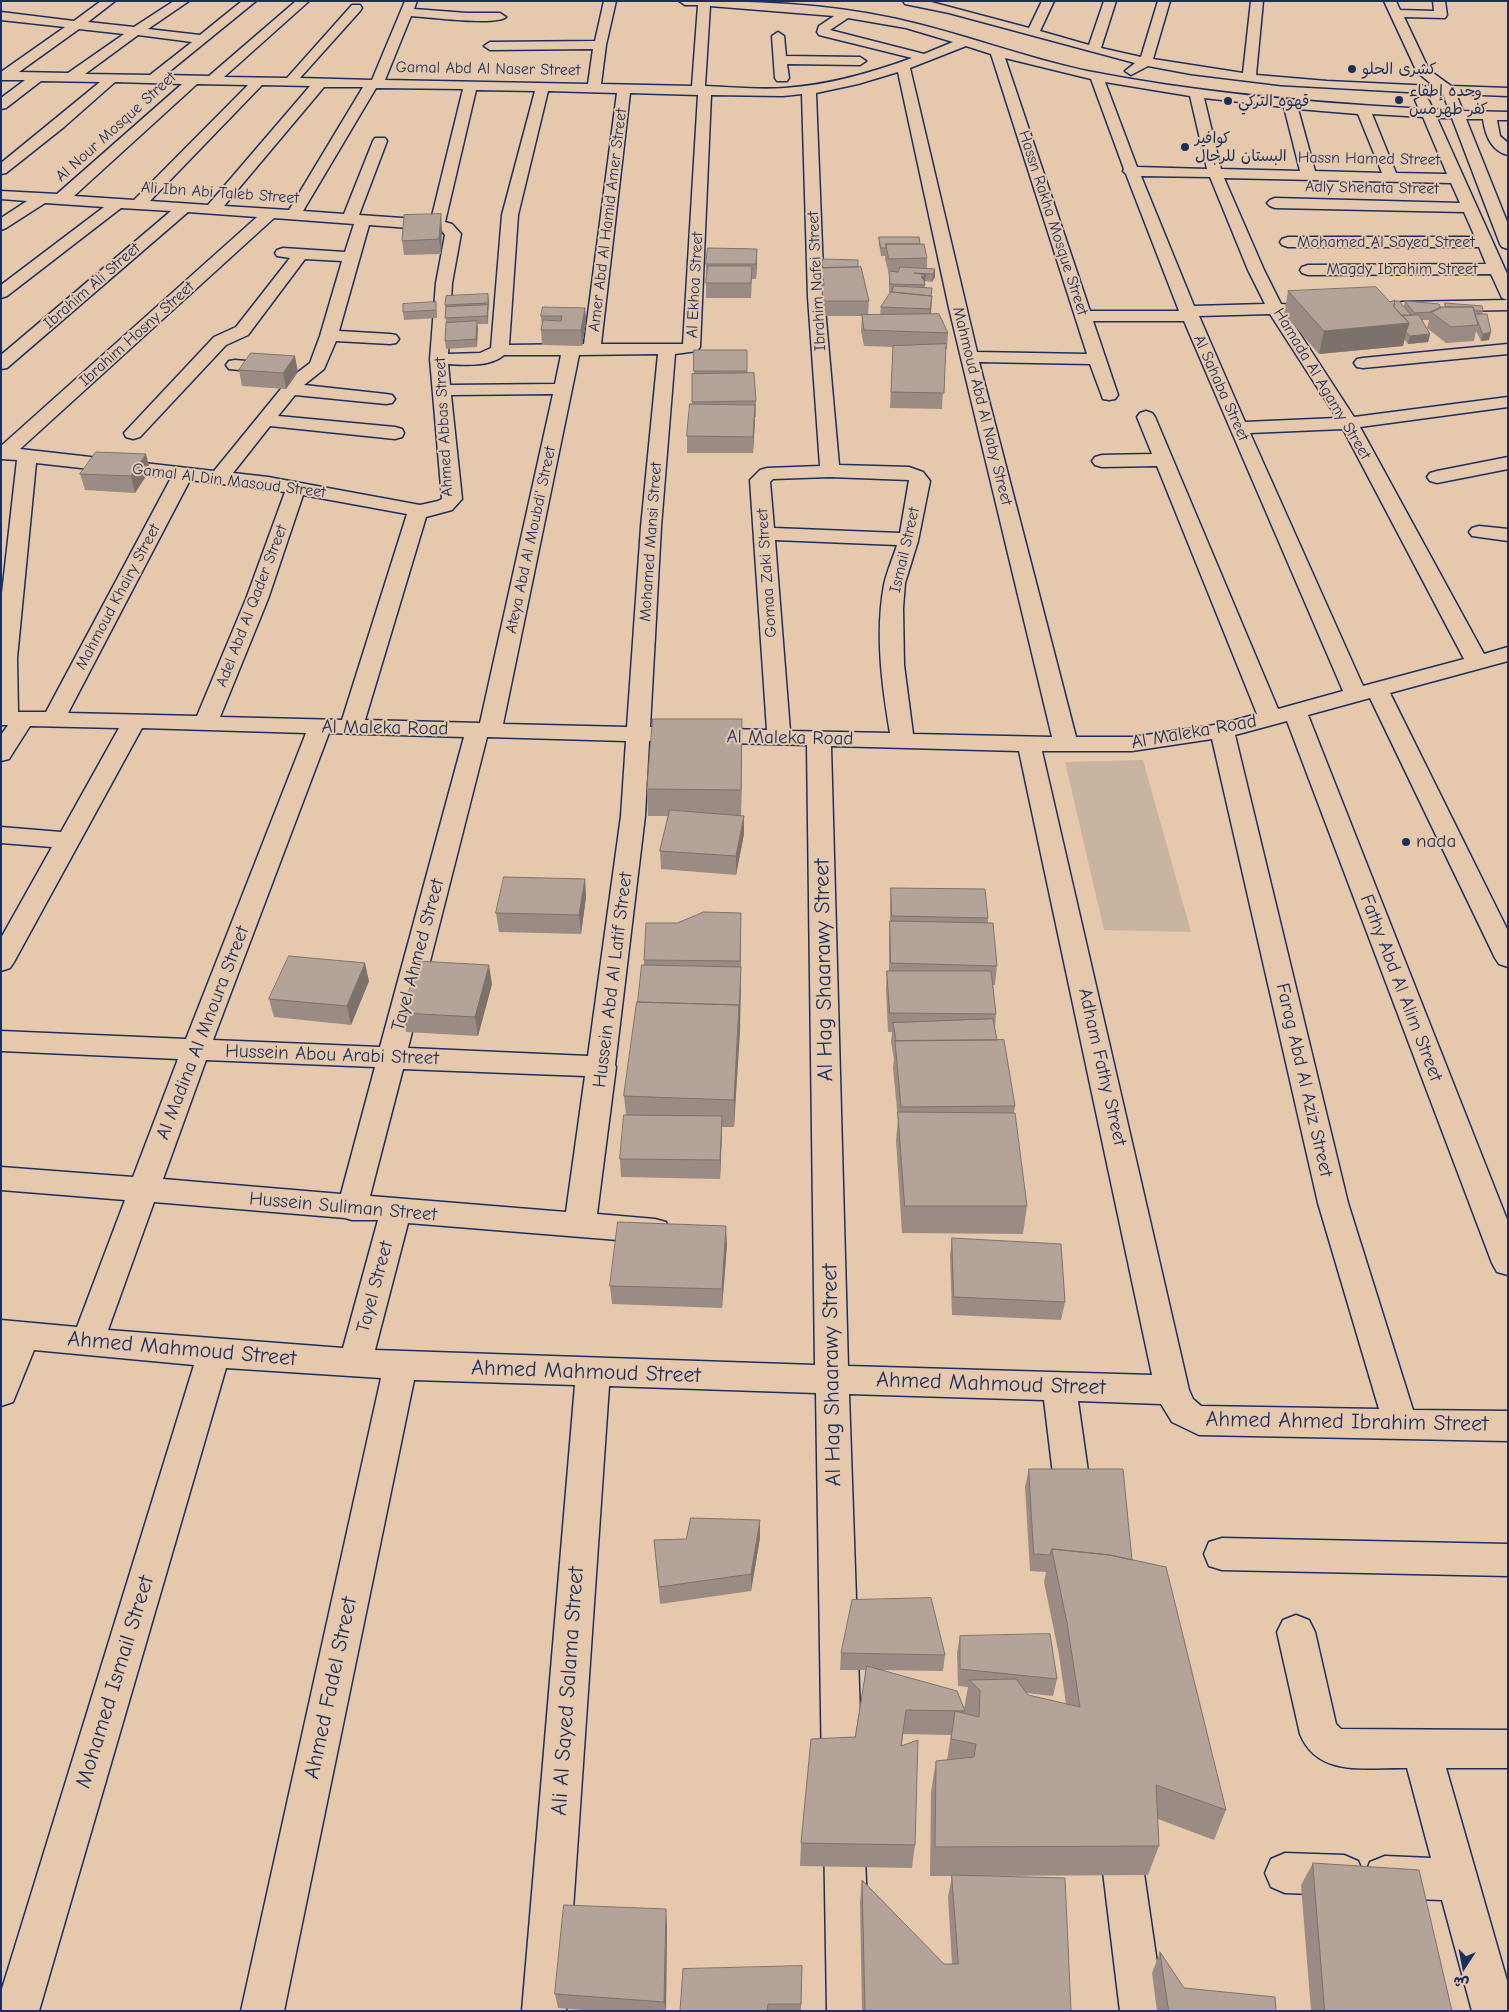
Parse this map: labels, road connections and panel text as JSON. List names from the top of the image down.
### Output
{
  "streets": {
    "street": [
      "Gamal Abd Al Naser Street",
      "Al Nour Mosque Street",
      "Hassn Hamed Street",
      "Adly Shehata Street",
      "Ali Ibn Abi Taleb Street",
      "Amer Abd Al Hamid Amer Street",
      "Hassn Rakha Mosque Street",
      "Mohamed Al Sayed Street",
      "Magdy Ibrahim Street",
      "Ibrahim Nafei Street",
      "Al Ekhoa Street",
      "Ibrahim Ali Street",
      "Ibrahim Hosny Street",
      "Hamada Al Agamy Street",
      "Al Sahaba Street",
      "Mahmoud Abd Al Naby Street",
      "Ahmed Abbas Street",
      "Gamal Al Din Masoud Street",
      "Ateya Abd Al Moubdi' Street",
      "Mohamed Mansi Street",
      "Ismail Street",
      "Gomaa Zaki Street",
      "Mahmoud Khairy Street",
      "Adel Abd Al Qader Street",
      "Al Maleka Road",
      "Tayel Ahmed Street",
      "Al Hag Shaarawy Street",
      "Hussein Abd Al Latif Street",
      "Fathy Abd Al Alim Street",
      "Al Madina Al Mnoura Street",
      "Hussein Abou Arabi Street",
      "Adham Fathy Street",
      "Farag Abd Al Aziz Street",
      "Hussein Suliman Street",
      "Tayel Street",
      "Ahmed Mahmoud Street",
      "Ahmed Ahmed Ibrahim Street",
      "Mohamed Ismail Street",
      "Ahmed Fadel Street",
      "Ali Al Sayed Salama Street"
    ]
  },
  "crossings": [
    ["Gamal Abd Al Naser Street", "Al Nour Mosque Street"],
    ["Gamal Abd Al Naser Street", "Amer Abd Al Hamid Amer Street"],
    ["Gamal Abd Al Naser Street", "Ibrahim Nafei Street"],
    ["Gamal Abd Al Naser Street", "Al Ekhoa Street"],
    ["Gamal Abd Al Naser Street", "Mahmoud Abd Al Naby Street"],
    ["Al Nour Mosque Street", "Ali Ibn Abi Taleb Street"],
    ["Hassn Hamed Street", "Hamada Al Agamy Street"],
    ["Hassn Hamed Street", "Al Sahaba Street"],
    ["Ali Ibn Abi Taleb Street", "Ibrahim Ali Street"],
    ["Ali Ibn Abi Taleb Street", "Ibrahim Hosny Street"],
    ["Ali Ibn Abi Taleb Street", "Ahmed Abbas Street"],
    ["Amer Abd Al Hamid Amer Street", "Al Ekhoa Street"],
    ["Ibrahim Nafei Street", "Ismail Street"],
    ["Ibrahim Nafei Street", "Gomaa Zaki Street"],
    ["Al Ekhoa Street", "Ateya Abd Al Moubdi' Street"],
    ["Al Ekhoa Street", "Mohamed Mansi Street"],
    ["Ibrahim Hosny Street", "Gamal Al Din Masoud Street"],
    ["Hamada Al Agamy Street", "Al Maleka Road"],
    ["Al Sahaba Street", "Al Maleka Road"],
    ["Mahmoud Abd Al Naby Street", "Al Maleka Road"],
    ["Ahmed Abbas Street", "Gamal Al Din Masoud Street"],
    ["Ahmed Abbas Street", "Al Maleka Road"],
    ["Gamal Al Din Masoud Street", "Mahmoud Khairy Street"],
    ["Gamal Al Din Masoud Street", "Adel Abd Al Qader Street"],
    ["Ateya Abd Al Moubdi' Street", "Al Maleka Road"],
    ["Ateya Abd Al Moubdi' Street", "Tayel Ahmed Street"],
    ["Mohamed Mansi Street", "Al Maleka Road"],
    ["Mohamed Mansi Street", "Hussein Abd Al Latif Street"],
    ["Ismail Street", "Gomaa Zaki Street"],
    ["Ismail Street", "Al Maleka Road"],
    ["Gomaa Zaki Street", "Al Maleka Road"],
    ["Mahmoud Khairy Street", "Al Maleka Road"],
    ["Adel Abd Al Qader Street", "Al Maleka Road"],
    ["Al Maleka Road", "Tayel Ahmed Street"],
    ["Al Maleka Road", "Al Hag Shaarawy Street"],
    ["Al Maleka Road", "Hussein Abd Al Latif Street"],
    ["Al Maleka Road", "Fathy Abd Al Alim Street"],
    ["Al Maleka Road", "Al Madina Al Mnoura Street"],
    ["Al Maleka Road", "Adham Fathy Street"],
    ["Al Maleka Road", "Farag Abd Al Aziz Street"],
    ["Tayel Ahmed Street", "Hussein Abou Arabi Street"],
    ["Tayel Ahmed Street", "Hussein Suliman Street"],
    ["Al Hag Shaarawy Street", "Ahmed Mahmoud Street"],
    ["Hussein Abd Al Latif Street", "Hussein Abou Arabi Street"],
    ["Hussein Abd Al Latif Street", "Hussein Suliman Street"],
    ["Al Madina Al Mnoura Street", "Hussein Abou Arabi Street"],
    ["Al Madina Al Mnoura Street", "Hussein Suliman Street"],
    ["Al Madina Al Mnoura Street", "Ahmed Mahmoud Street"],
    ["Adham Fathy Street", "Ahmed Mahmoud Street"],
    ["Adham Fathy Street", "Ahmed Ahmed Ibrahim Street"],
    ["Farag Abd Al Aziz Street", "Ahmed Ahmed Ibrahim Street"],
    ["Hussein Suliman Street", "Tayel Street"],
    ["Tayel Street", "Ahmed Mahmoud Street"],
    ["Ahmed Mahmoud Street", "Ahmed Ahmed Ibrahim Street"],
    ["Ahmed Mahmoud Street", "Mohamed Ismail Street"],
    ["Ahmed Mahmoud Street", "Ahmed Fadel Street"],
    ["Ahmed Mahmoud Street", "Ali Al Sayed Salama Street"]
  ],
  "places": [
    "كشرى الحلو",
    "وحده إطفاء كفر طهرمس",
    "قهوه التركي",
    "كوافير البستان للرجال",
    "nada"
  ],
  "north": "bottom"
}
